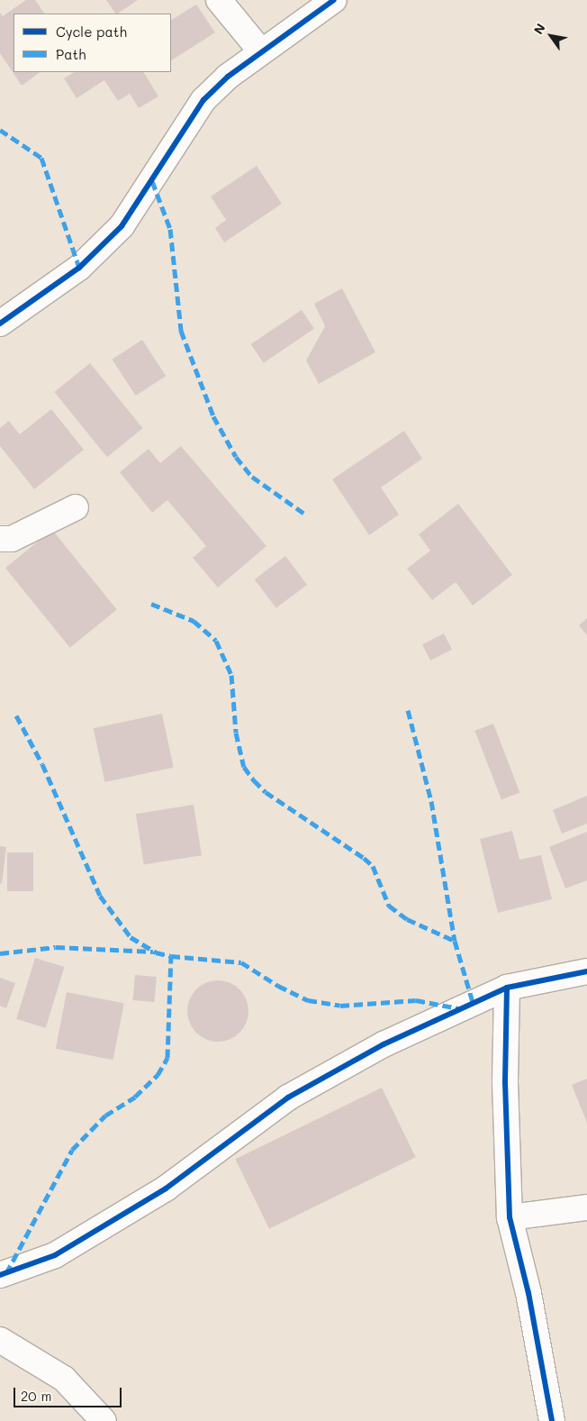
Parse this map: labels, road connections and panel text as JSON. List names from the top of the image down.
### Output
{
  "legend": ["Cycle path", "Path"],
  "scale_bar": "20 m",
  "north": "top left"
}
